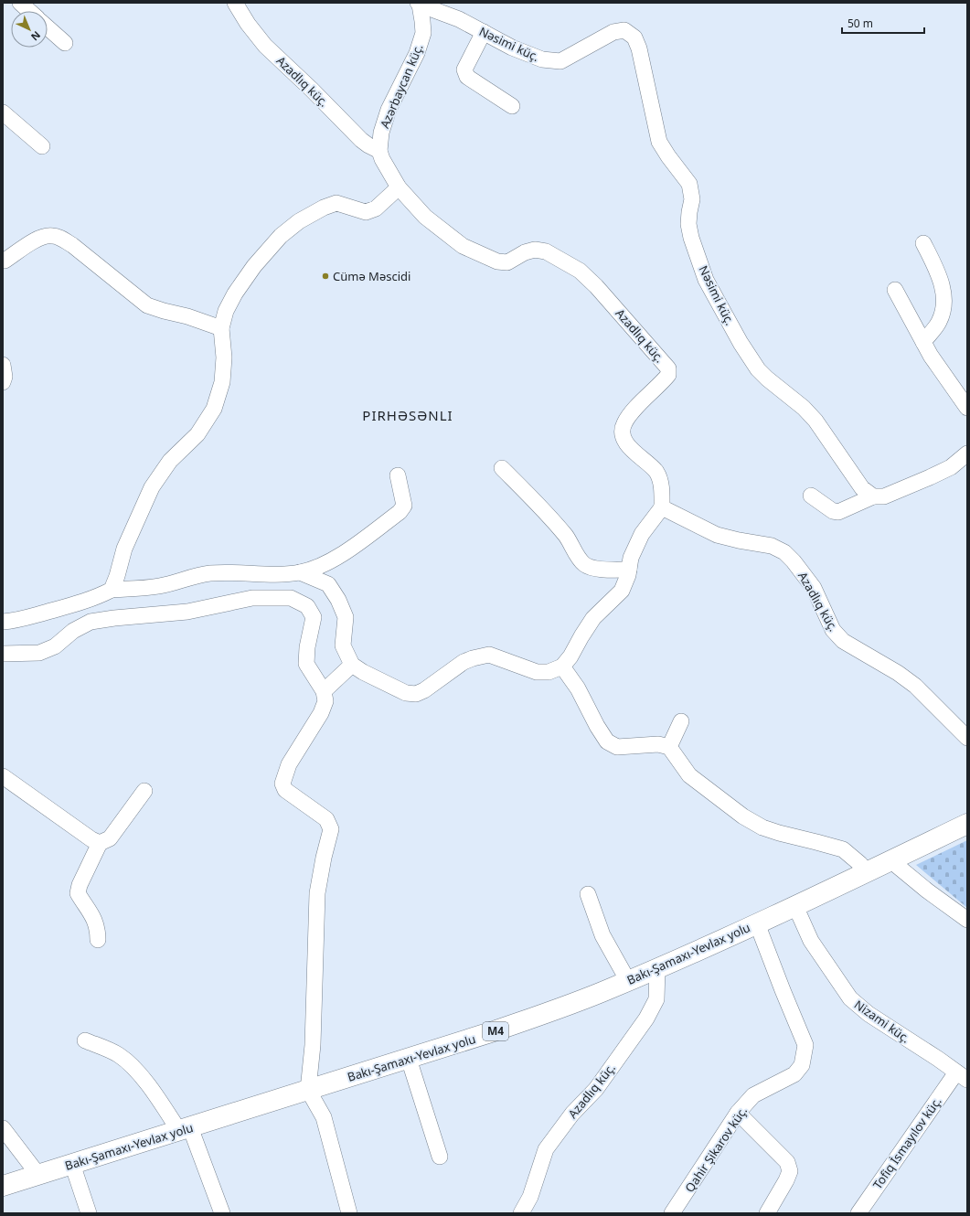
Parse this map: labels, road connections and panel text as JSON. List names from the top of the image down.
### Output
{
  "streets": {
    "highway": ["Bakı-Şamaxı-Yevlax yolu", "M4"],
    "street": [
      "Nəsimi küç.",
      "Azadlıq küç.",
      "Azərbaycan küç.",
      "Nizami küç.",
      "Tofiq İsmayılov küç.",
      "Qahir Şikarov küç."
    ]
  },
  "crossings": [
    ["Nəsimi küç.", "Azərbaycan küç."],
    ["Azadlıq küç.", "Azərbaycan küç."],
    ["Azadlıq küç.", "Bakı-Şamaxı-Yevlax yolu"],
    ["Bakı-Şamaxı-Yevlax yolu", "Nizami küç."],
    ["Bakı-Şamaxı-Yevlax yolu", "Qahir Şikarov küç."],
    ["Nizami küç.", "Tofiq İsmayılov küç."]
  ],
  "districts": ["PIRHƏSƏNLI"],
  "places": ["Cümə Məscidi"],
  "scale_bar": "50 m",
  "north": "bottom right"
}
